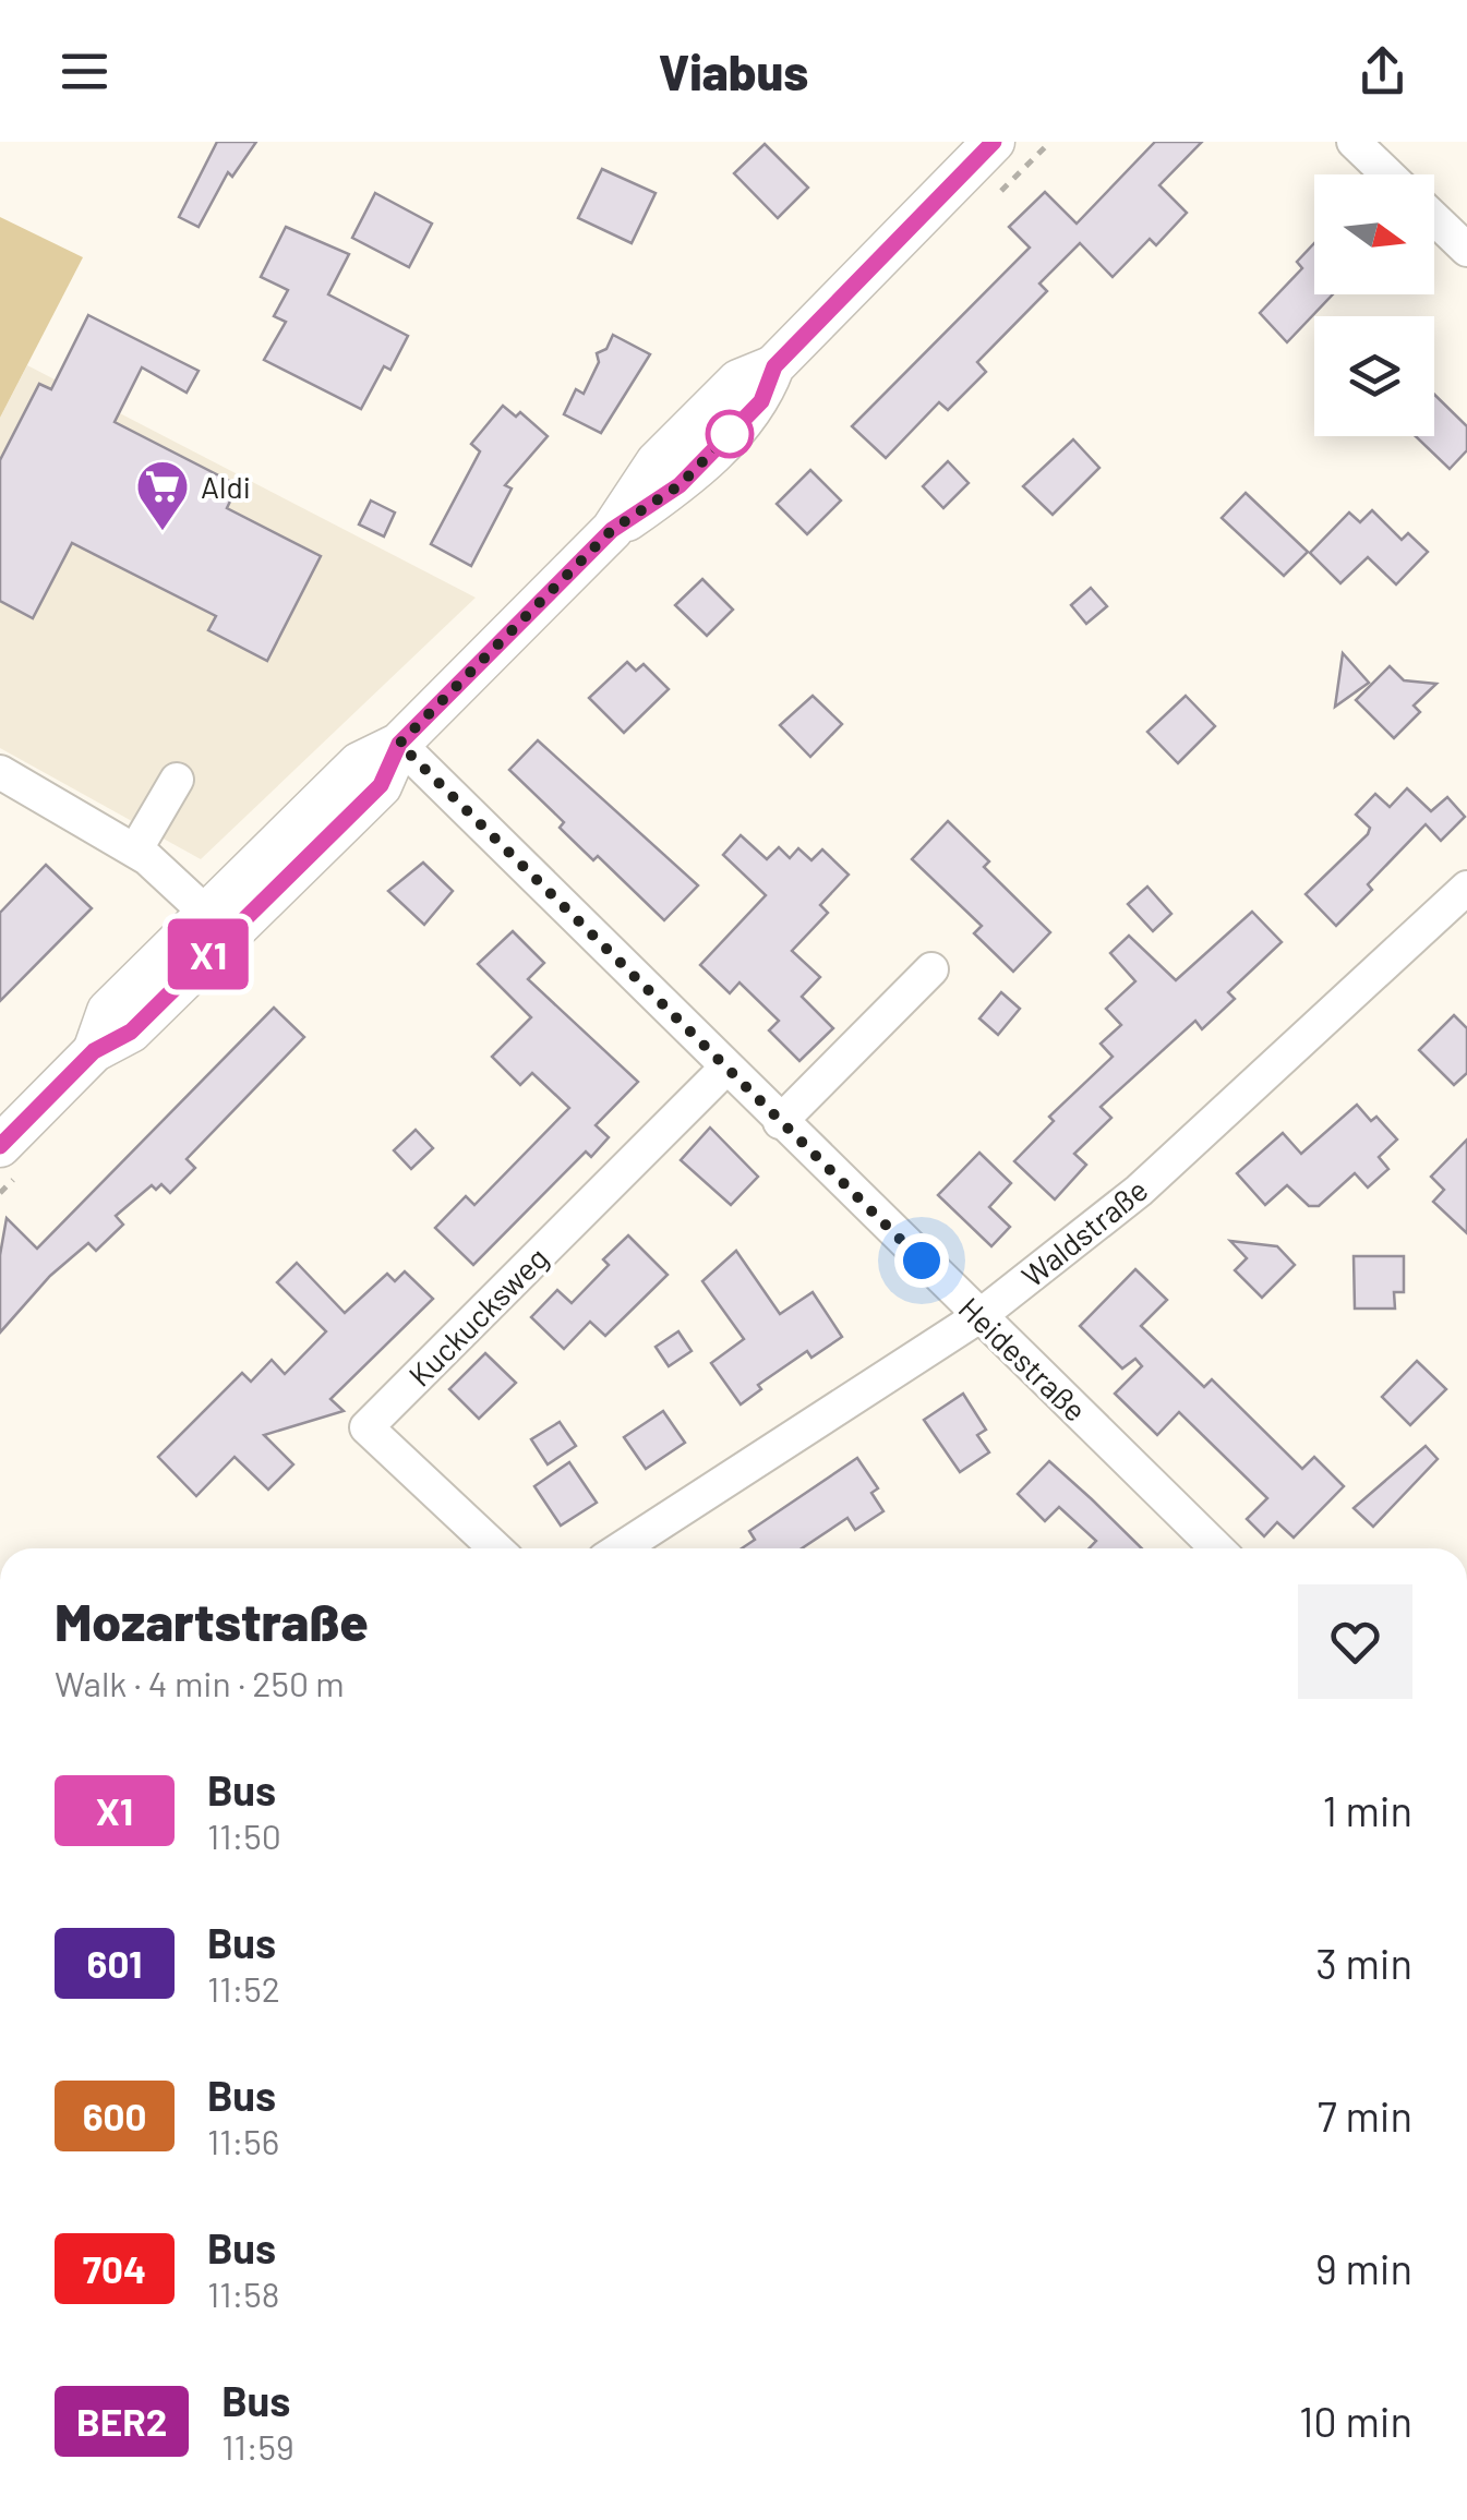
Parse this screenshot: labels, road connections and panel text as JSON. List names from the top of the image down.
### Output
{
  "streets": {
    "street": ["Waldstraße", "Kuckucksweg", "Heidestraße"]
  },
  "crossings": [
    ["Waldstraße", "Heidestraße"],
    ["Kuckucksweg", "Heidestraße"]
  ],
  "places": {
    "supermarket": ["Aldi"]
  },
  "lines": ["bus line X1"],
  "north": "right",
  "page": {
    "header": "Viabus",
    "on_map": "X1",
    "heading": ["Mozartstraße", "Walk · 4 min · 250 m"],
    "list": [
      {
        "mark": "X1",
        "name": "Bus",
        "note": "11:50",
        "value": "1 min"
      },
      {
        "mark": "601",
        "name": "Bus",
        "note": "11:52",
        "value": "3 min"
      },
      {
        "mark": "600",
        "name": "Bus",
        "note": "11:56",
        "value": "7 min"
      },
      {
        "mark": "704",
        "name": "Bus",
        "note": "11:58",
        "value": "9 min"
      },
      {
        "mark": "BER2",
        "name": "Bus",
        "note": "11:59",
        "value": "10 min"
      }
    ]
  }
}
